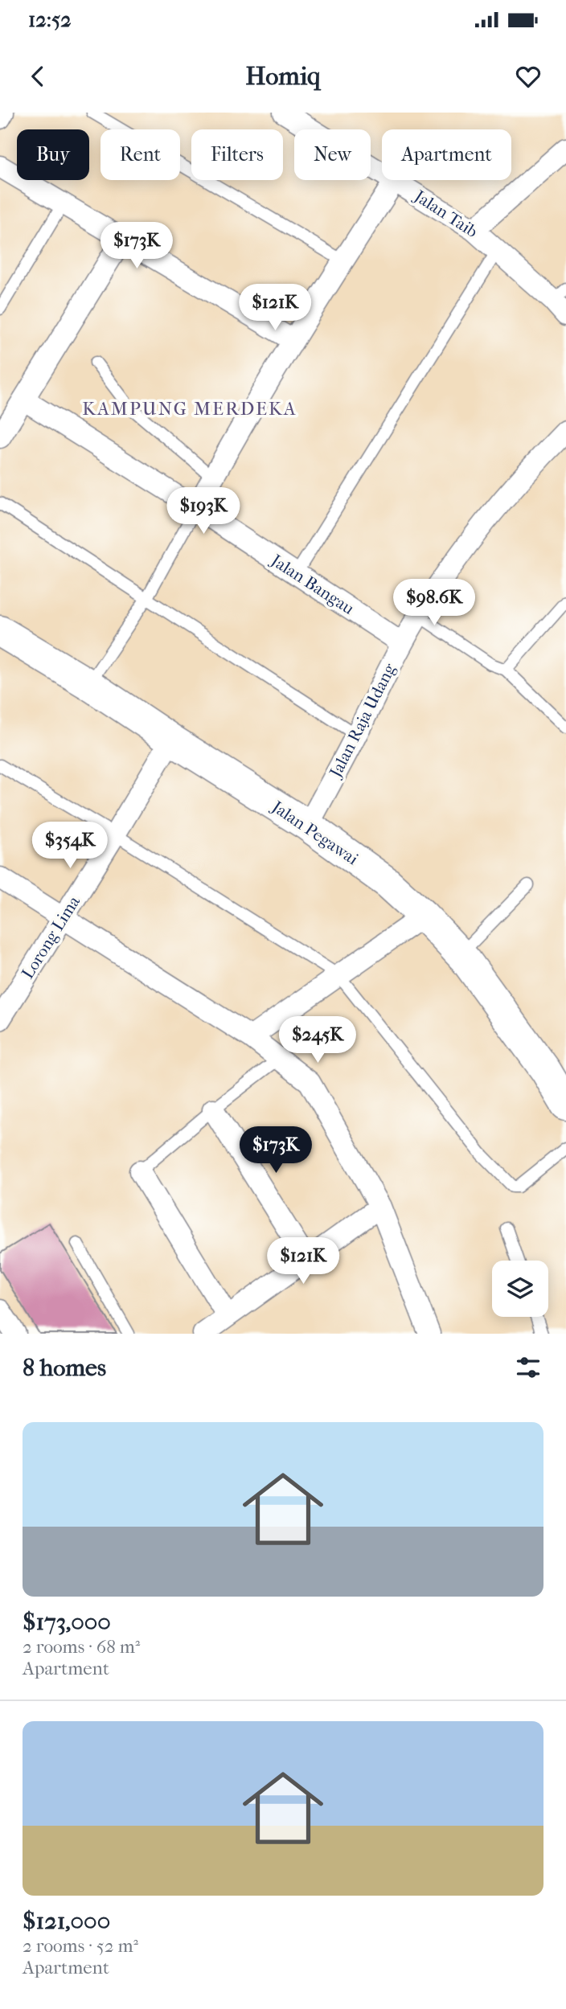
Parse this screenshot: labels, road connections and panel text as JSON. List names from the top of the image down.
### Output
{
  "streets": {
    "street": [
      "Jalan Taib",
      "Jalan Bangau",
      "Jalan Raja Udang",
      "Jalan Pegawai",
      "Lorong Lima"
    ]
  },
  "crossings": [
    ["Jalan Bangau", "Jalan Raja Udang"],
    ["Jalan Raja Udang", "Jalan Pegawai"],
    ["Jalan Pegawai", "Lorong Lima"]
  ],
  "districts": ["KAMPUNG MERDEKA"],
  "page": {
    "status": "12:52",
    "header": "Homiq",
    "chip": [
      "Buy",
      "Rent",
      "Filters",
      "New",
      "Apartment"
    ],
    "price": [
      "$173K",
      "$121K",
      "$193K",
      "$98.6K",
      "$354K",
      "$245K",
      "$173K",
      "$121K"
    ],
    "heading": "8 homes",
    "list": [
      {
        "name": "$173,000",
        "note": "2 rooms · 68 m² · Apartment"
      },
      {
        "name": "$121,000",
        "note": "2 rooms · 52 m² · Apartment"
      }
    ]
  }
}
